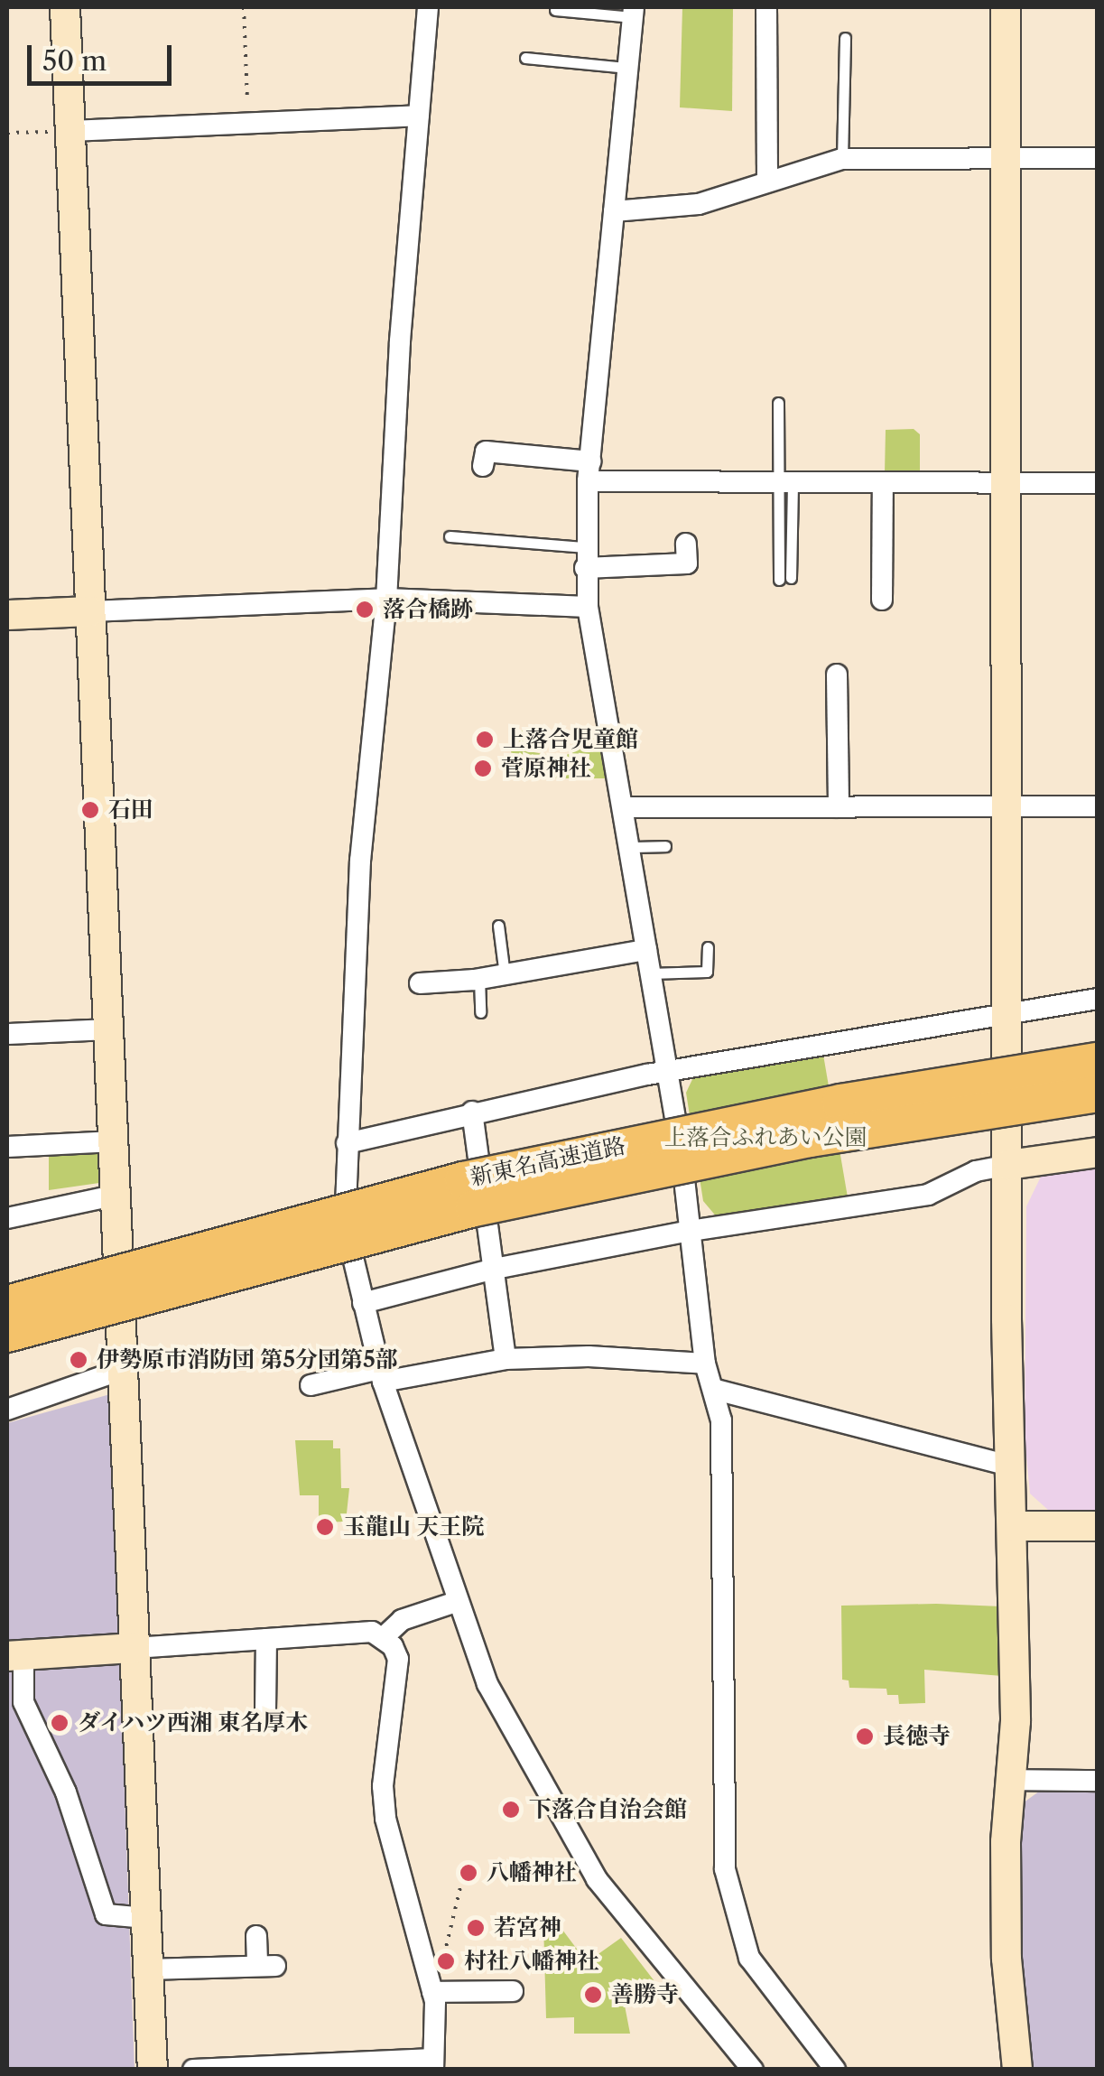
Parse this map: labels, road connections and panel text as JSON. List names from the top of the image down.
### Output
{
  "streets": {
    "highway": ["新東名高速道路"]
  },
  "parks": ["上落合ふれあい公園"],
  "places": [
    "落合橋跡",
    "上落合児童館",
    "菅原神社",
    "石田",
    "伊勢原市消防団 第5分団第5部",
    "玉龍山 天王院",
    "ダイハツ西湘 東名厚木",
    "長徳寺",
    "下落合自治会館",
    "八幡神社",
    "若宮神",
    "村社八幡神社",
    "善勝寺"
  ],
  "scale_bar": "50 m"
}
